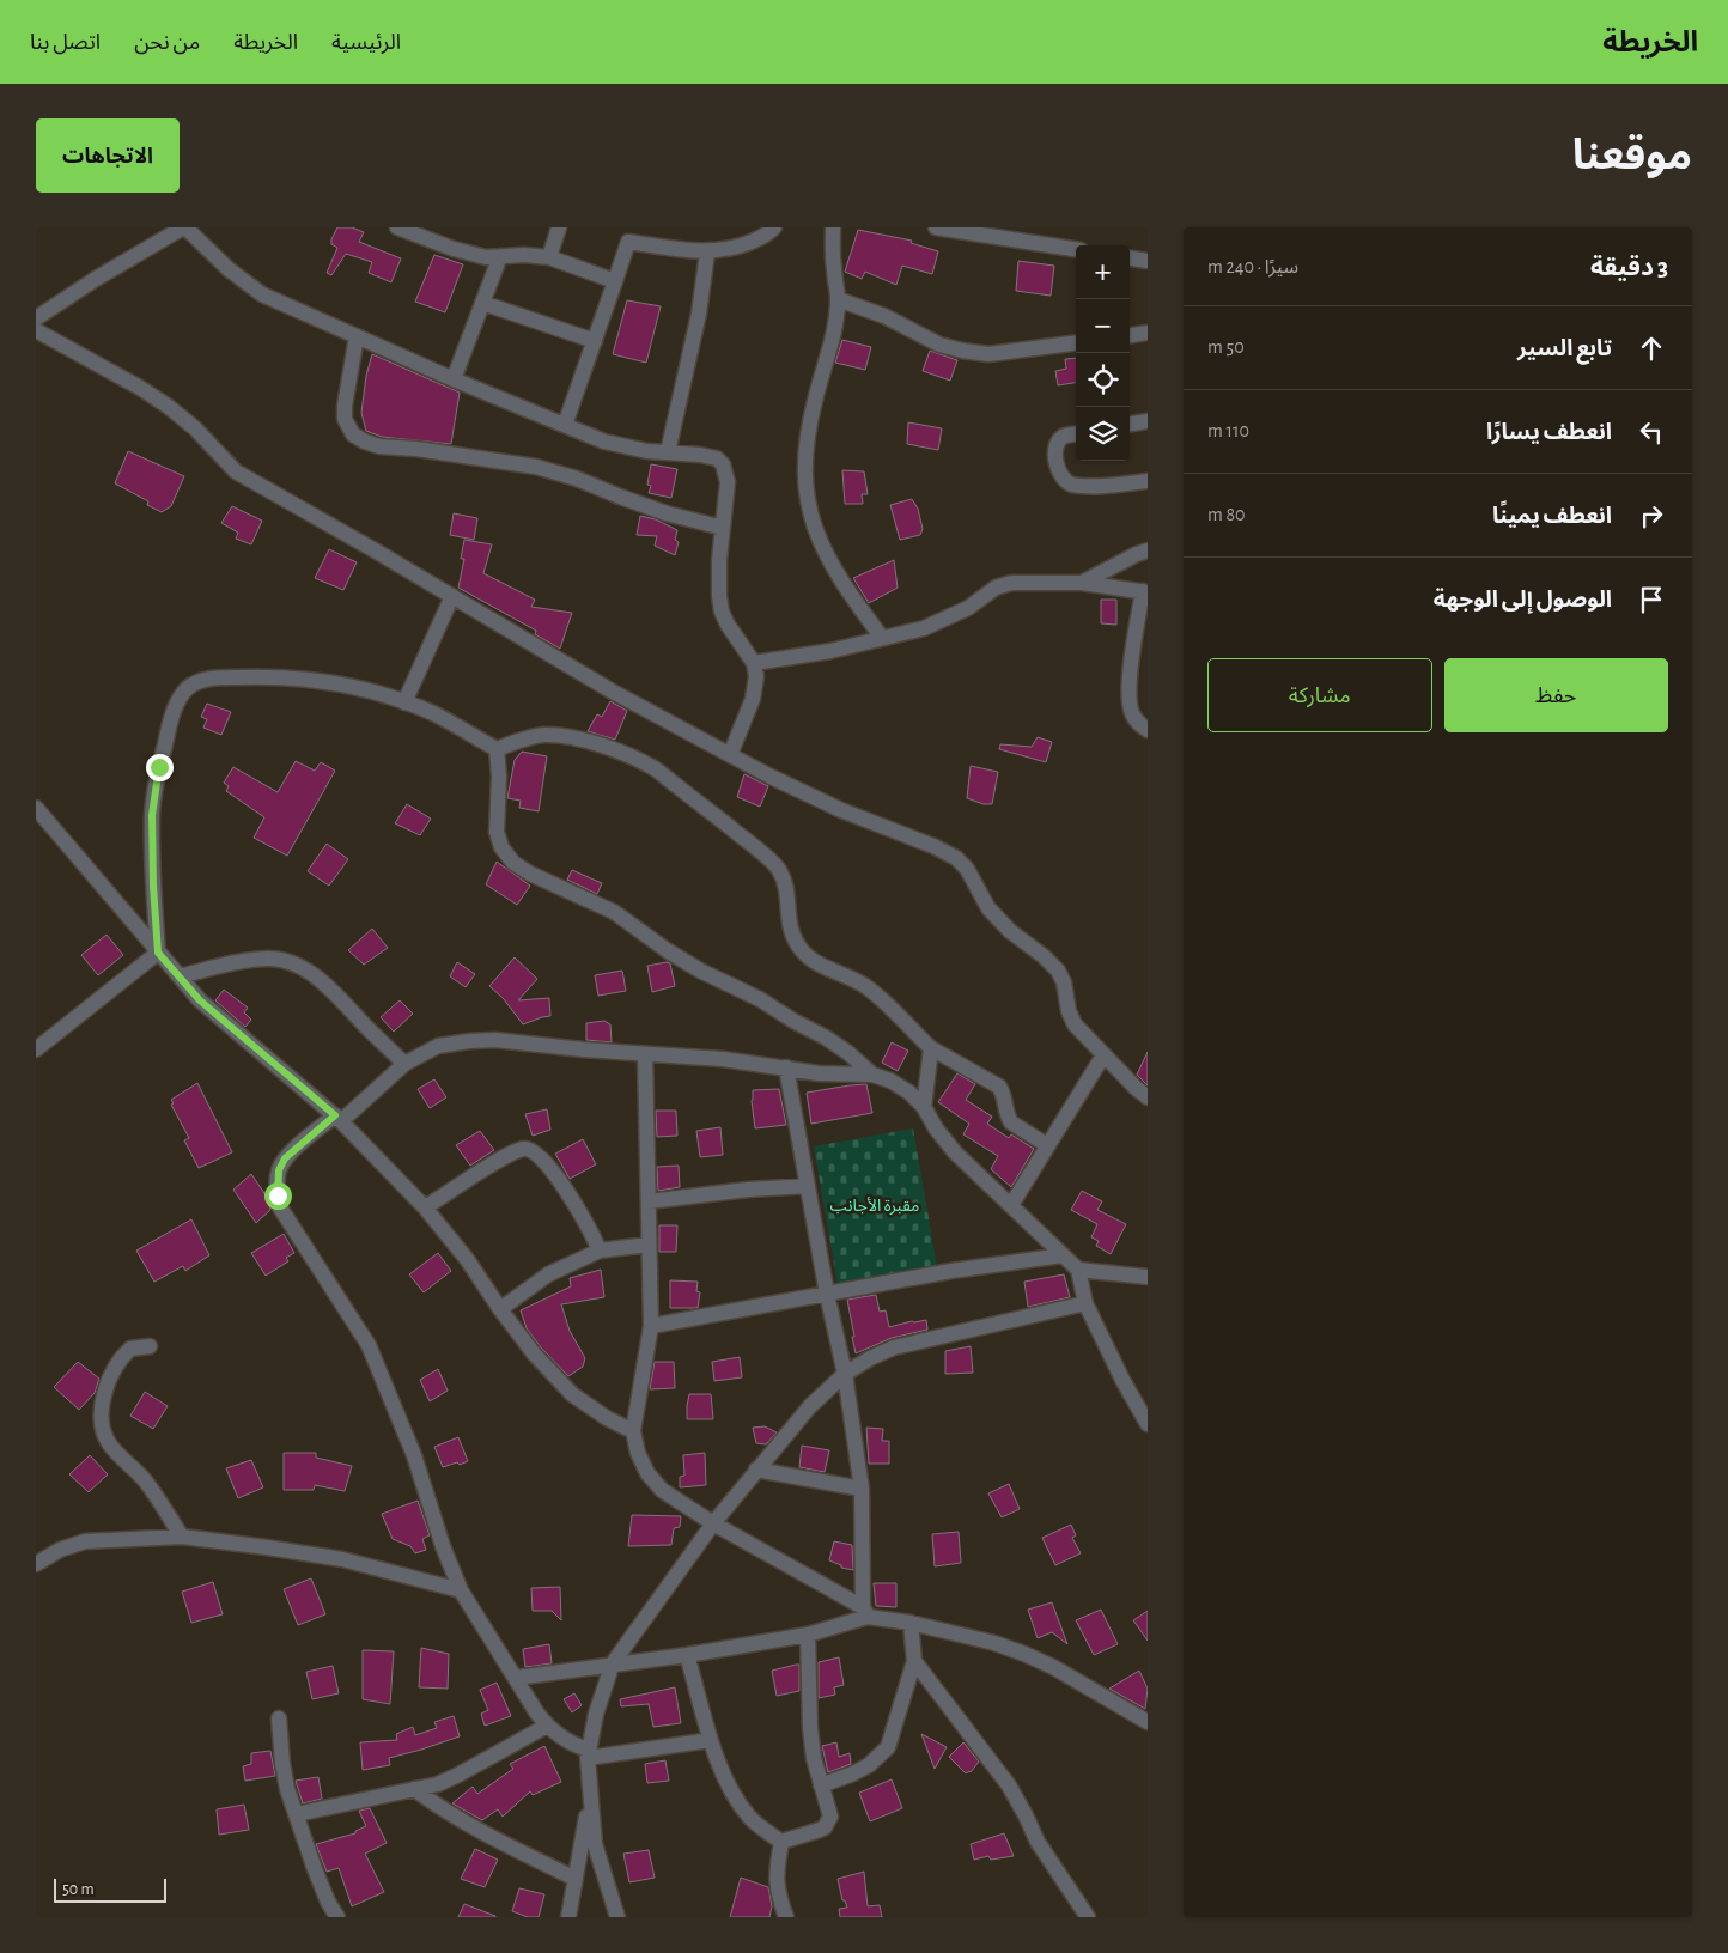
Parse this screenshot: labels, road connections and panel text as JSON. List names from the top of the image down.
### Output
{
  "parks": ["مقبرة الأجانب"],
  "scale_bar": "50 m",
  "page": {
    "header": "الخريطة",
    "nav": [
      "الرئيسية",
      "الخريطة",
      "من نحن",
      "اتصل بنا"
    ],
    "title": "موقعنا",
    "buttons": [
      "الاتجاهات",
      ["حفظ", "مشاركة"]
    ],
    "heading": ["3 دقيقة", "سيرًا · 240 m"],
    "map_buttons": ["+", "−"],
    "list": [
      ["تابع السير", "50 m"],
      ["انعطف يسارًا", "110 m"],
      ["انعطف يمينًا", "80 m"],
      "الوصول إلى الوجهة"
    ],
    "scale": "50 m"
  }
}
